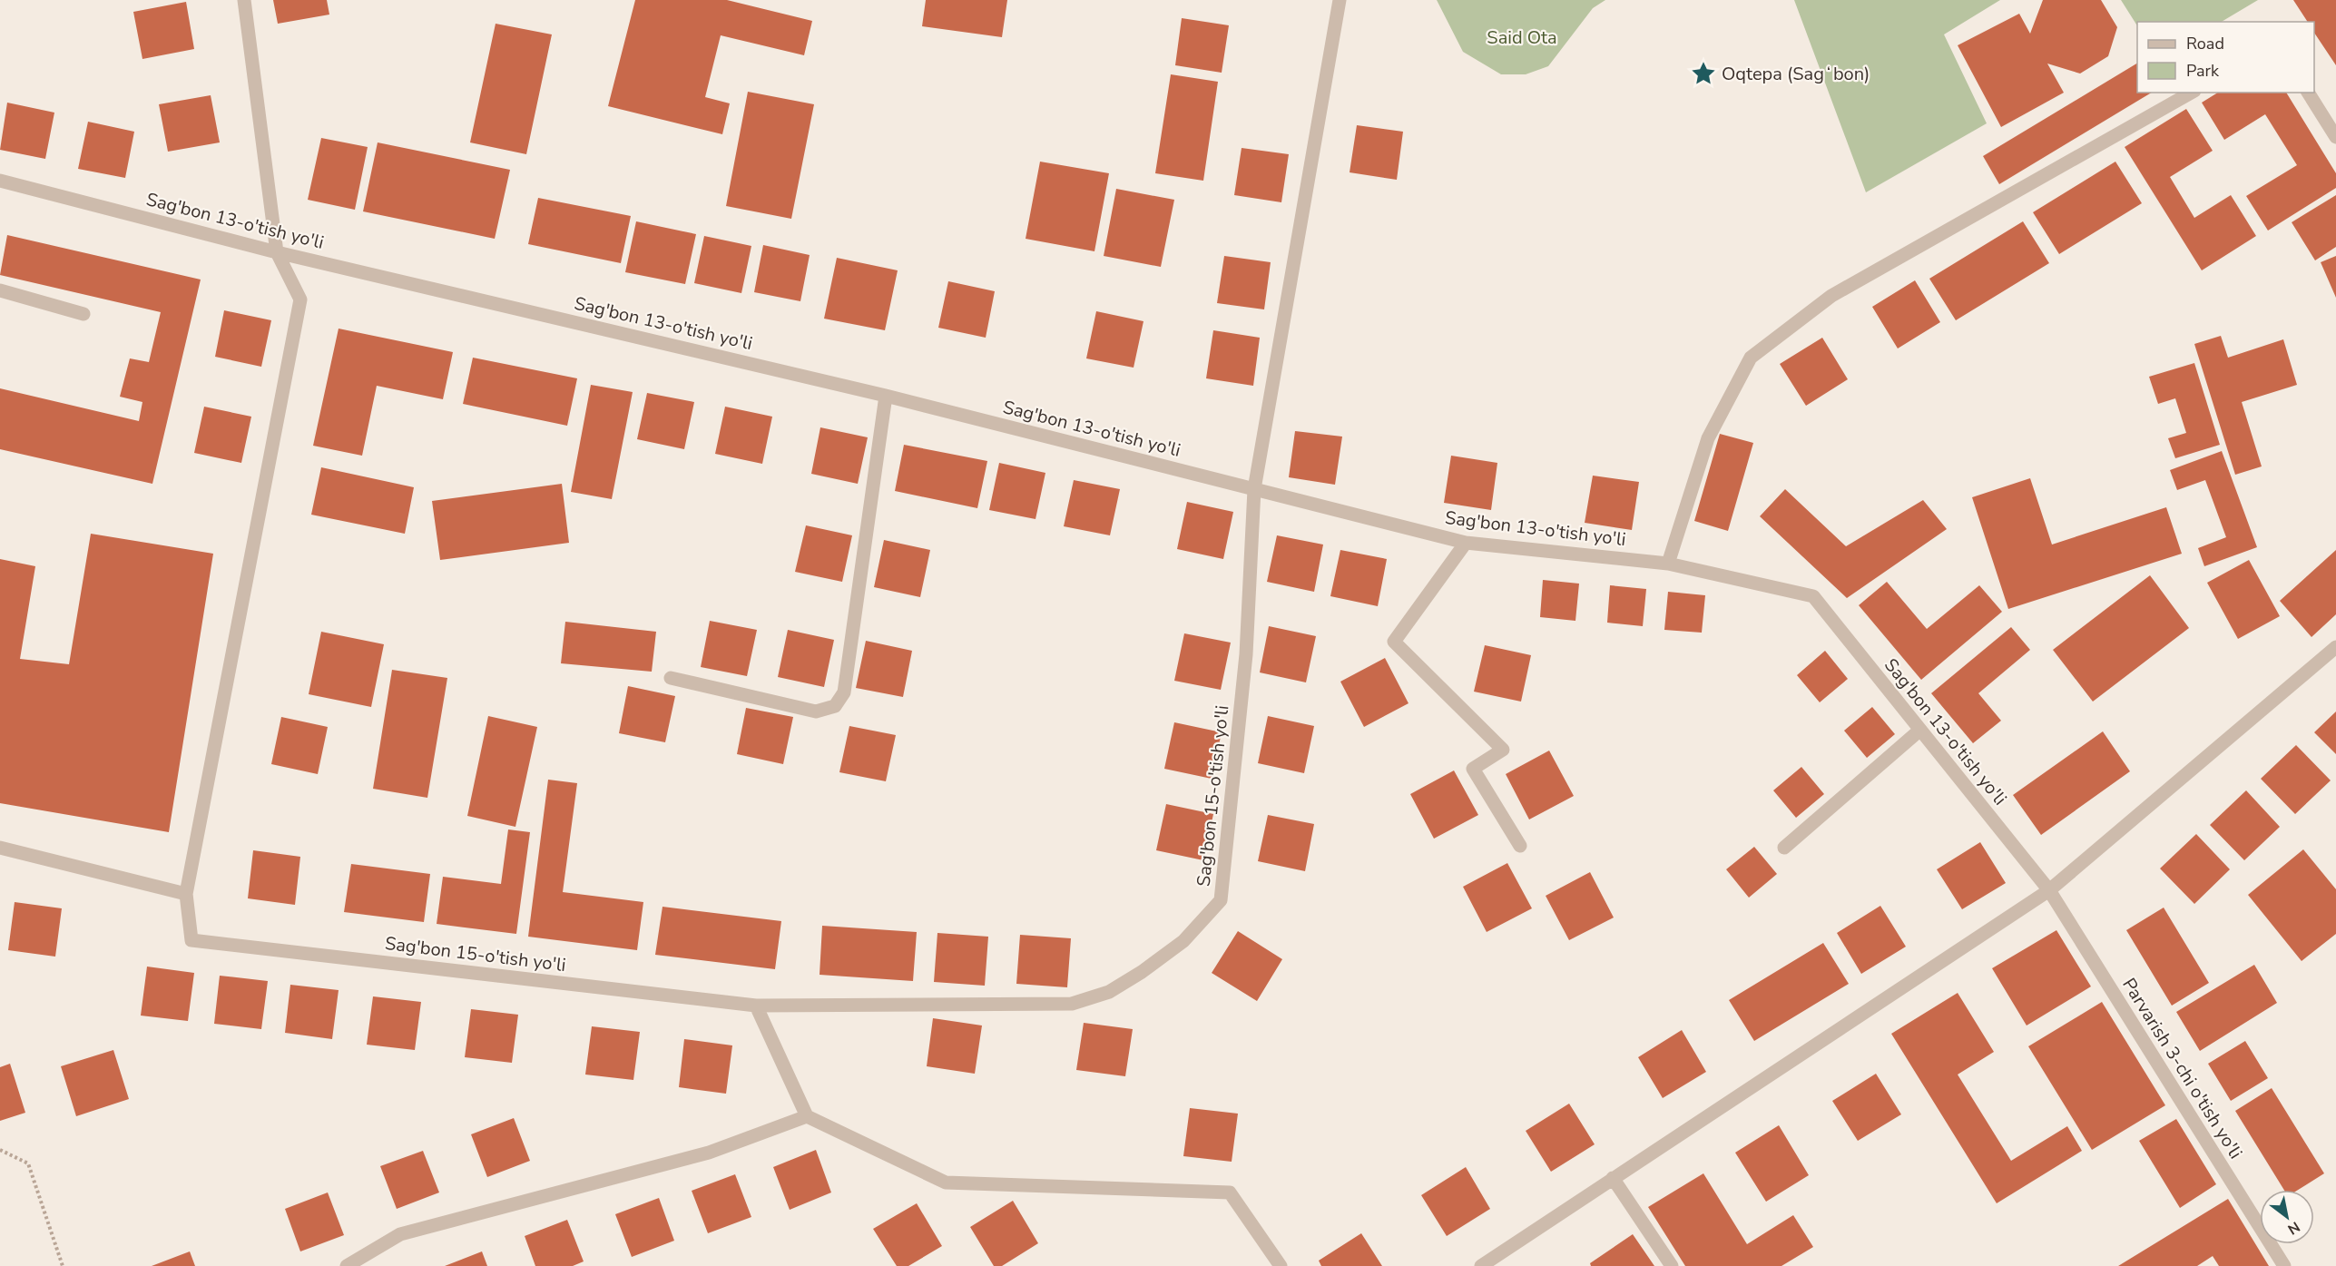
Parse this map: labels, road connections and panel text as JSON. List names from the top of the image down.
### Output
{
  "streets": {
    "street": ["Sag'bon 13-o'tish yo'li", "Sag'bon 15-o'tish yo'li", "Parvarish 3-chi o'tish yo'li"]
  },
  "crossings": [
    ["Sag'bon 13-o'tish yo'li", "Sag'bon 15-o'tish yo'li"],
    ["Sag'bon 13-o'tish yo'li", "Parvarish 3-chi o'tish yo'li"]
  ],
  "parks": ["Said Ota"],
  "places": {
    "place": ["Oqtepa (Sagʻbon)"]
  },
  "legend": ["Road", "Park"],
  "north": "bottom right"
}
